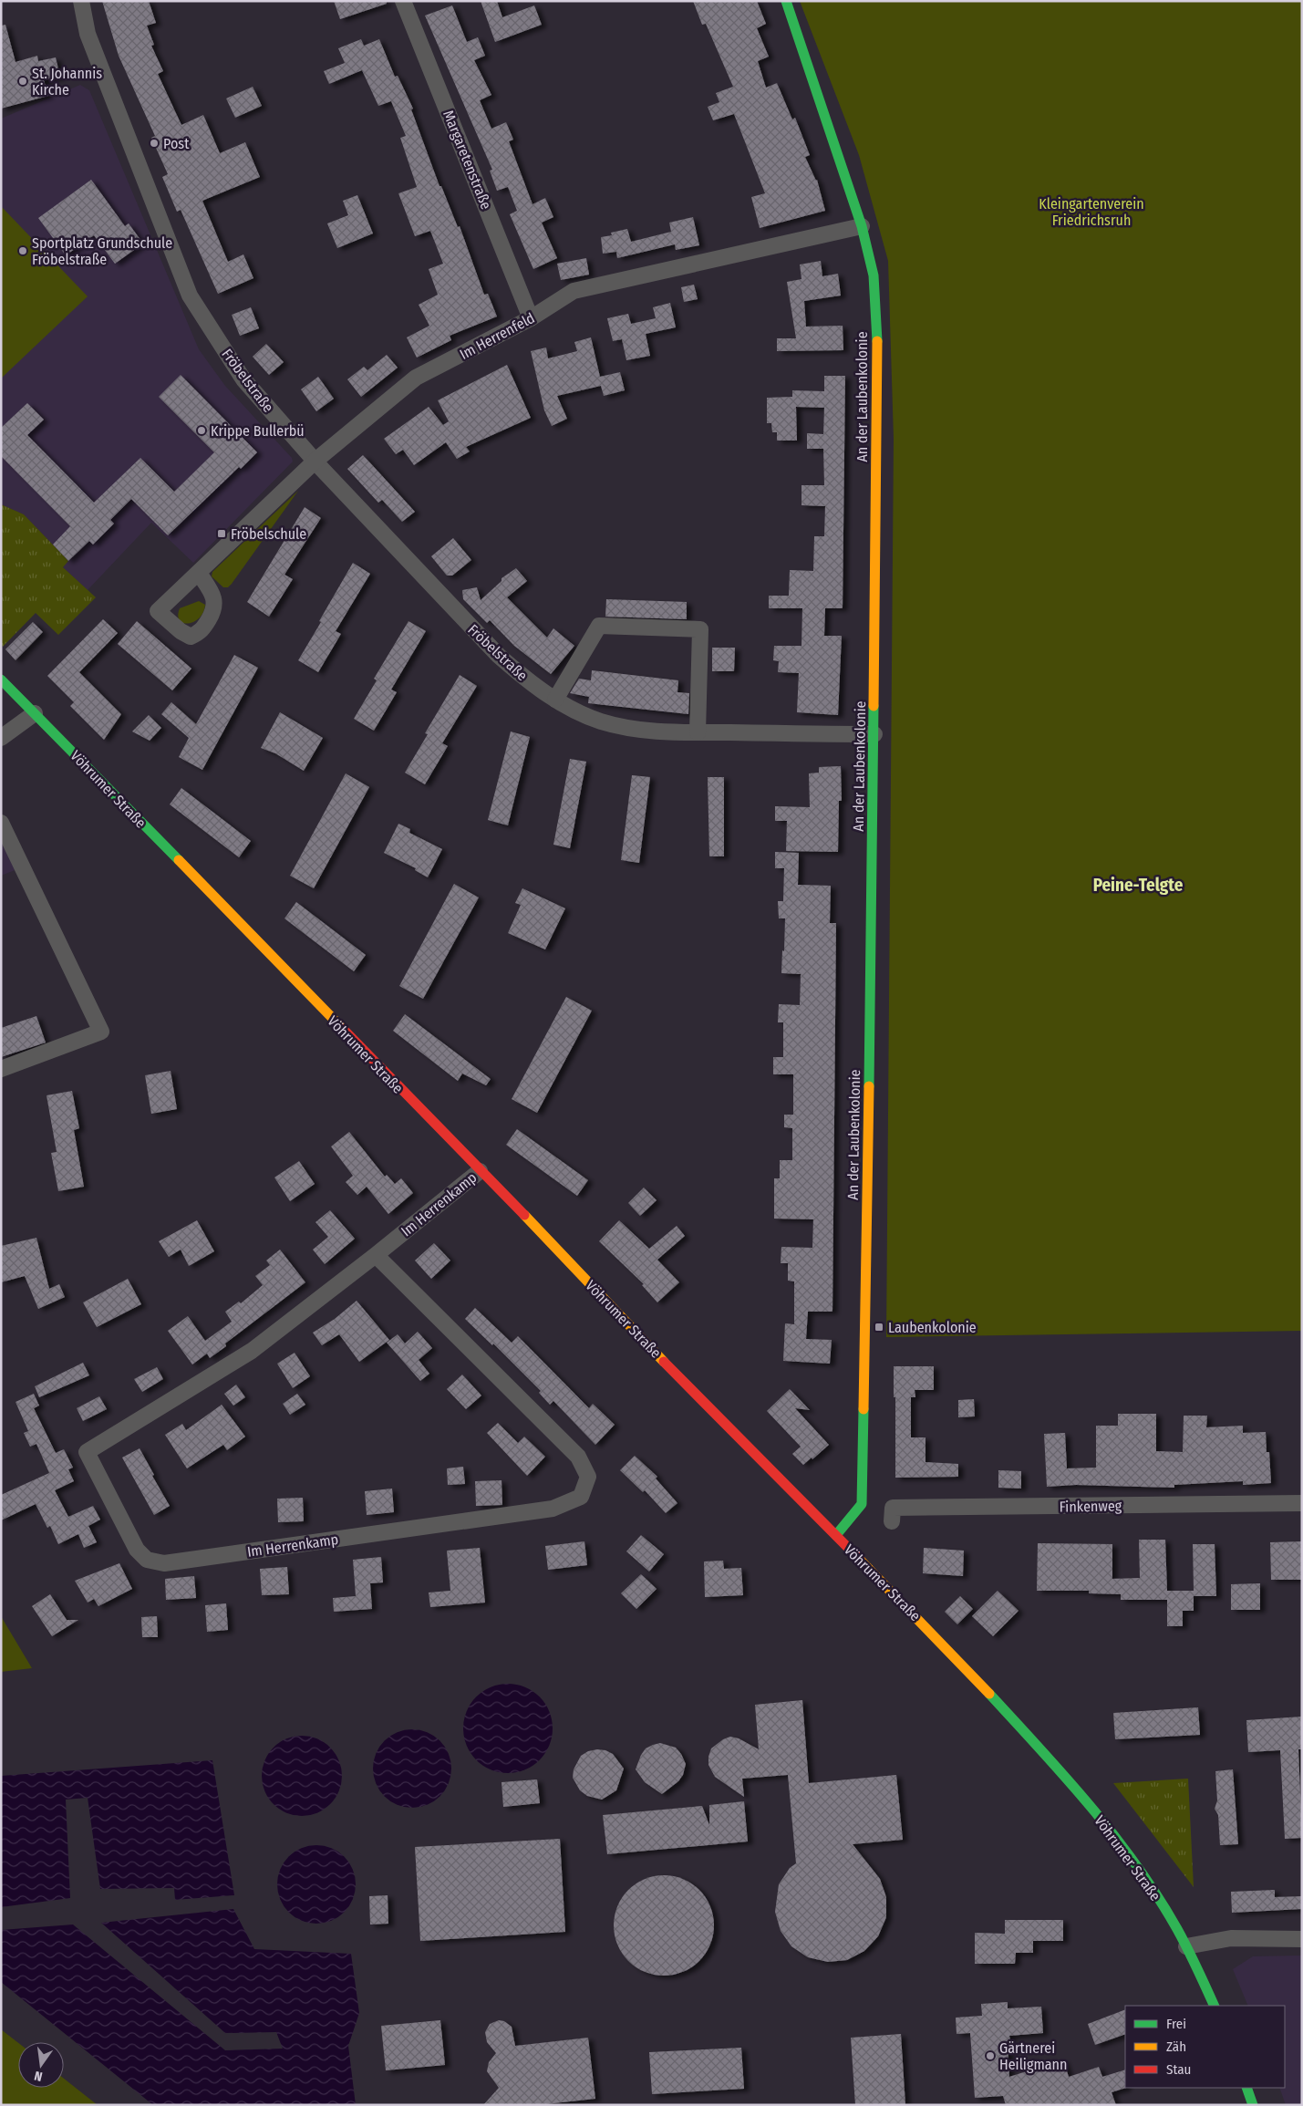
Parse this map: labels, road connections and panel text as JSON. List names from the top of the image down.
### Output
{
  "streets": {
    "main road": ["An der Laubenkolonie", "Vöhrumer Straße"],
    "street": [
      "Margaretenstraße",
      "Im Herrenfeld",
      "Fröbelstraße",
      "Im Herrenkamp",
      "Finkenweg"
    ]
  },
  "crossings": [
    ["Margaretenstraße", "Im Herrenfeld"],
    ["Im Herrenfeld", "Fröbelstraße"],
    ["Im Herrenfeld", "An der Laubenkolonie"],
    ["Fröbelstraße", "An der Laubenkolonie"],
    ["An der Laubenkolonie", "Vöhrumer Straße"],
    ["Vöhrumer Straße", "Im Herrenkamp"]
  ],
  "districts": ["Peine-Telgte"],
  "parks": ["Kleingartenverein Friedrichsruh"],
  "places": {
    "other": [
      "St. Johannis Kirche",
      "Post",
      "Sportplatz Grundschule Fröbelstraße",
      "Krippe Bullerbü",
      "Gärtnerei Heiligmann"
    ],
    "transit": ["Fröbelschule", "Laubenkolonie"]
  },
  "legend": ["Frei", "Zäh", "Stau"],
  "north": "bottom"
}
